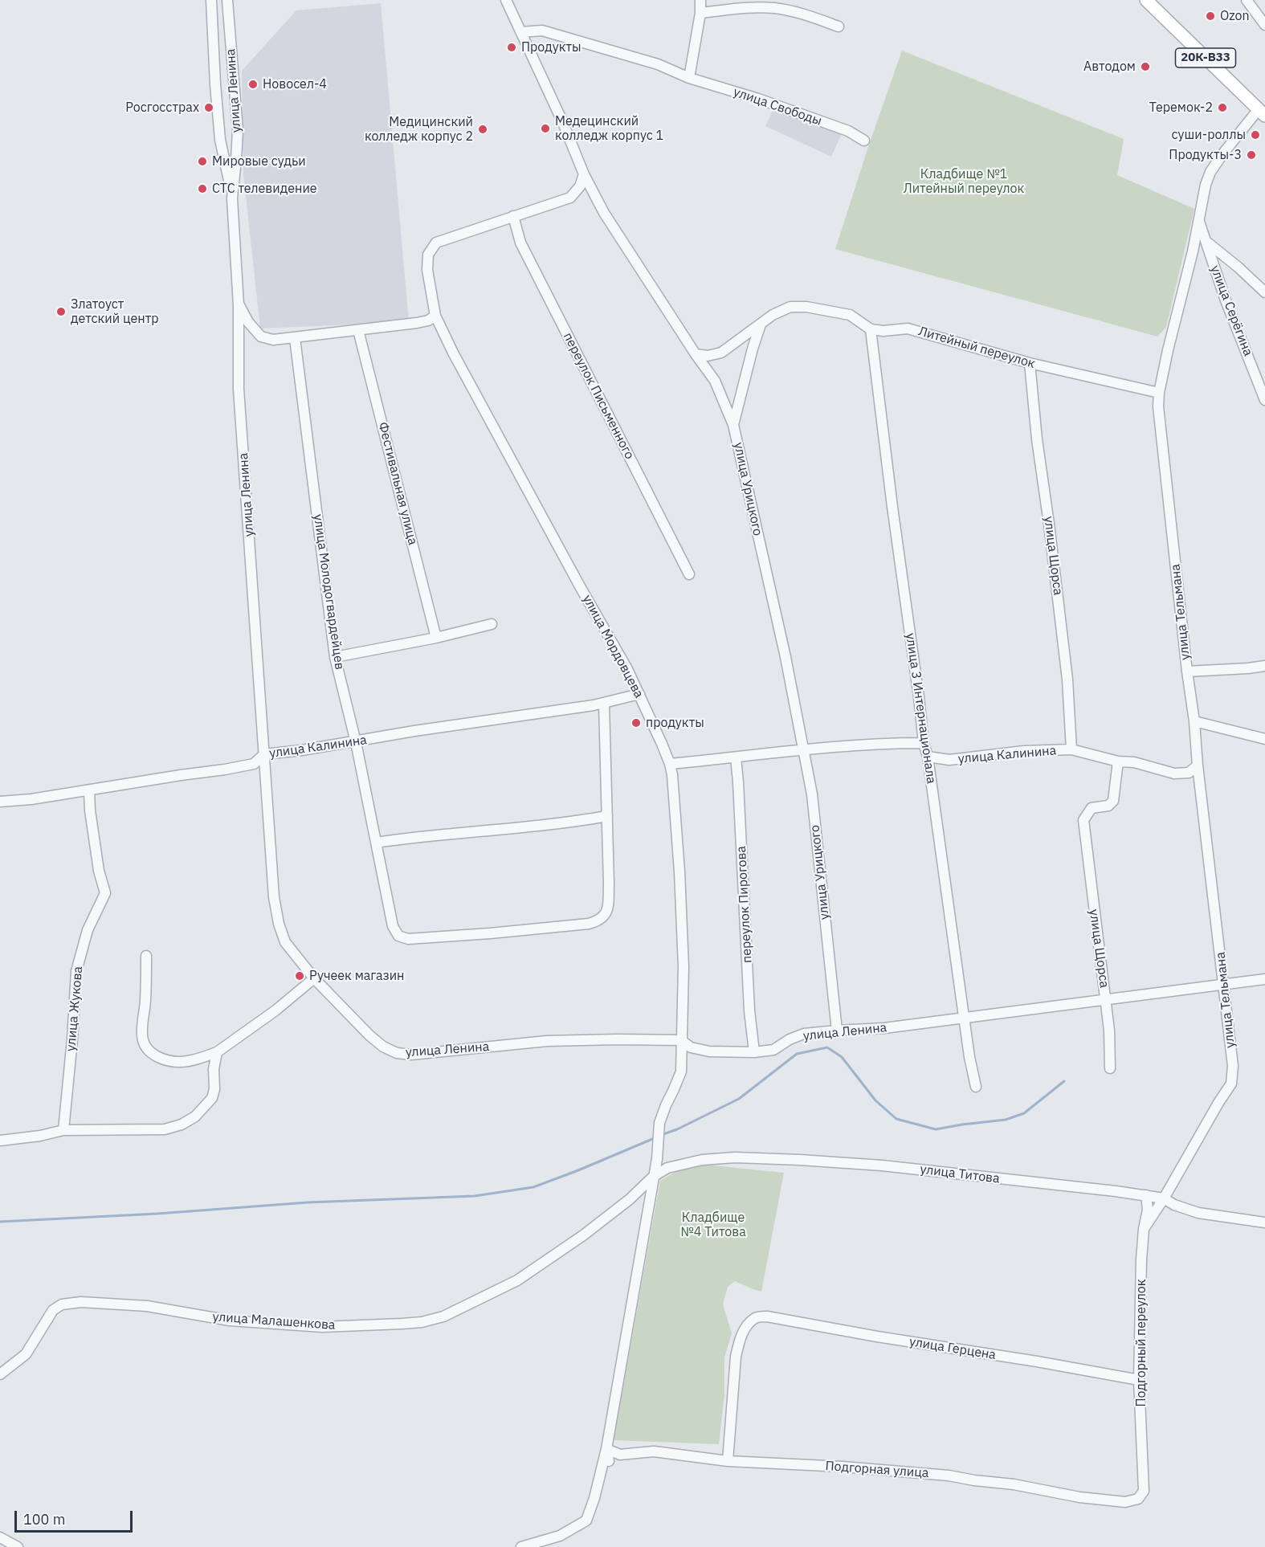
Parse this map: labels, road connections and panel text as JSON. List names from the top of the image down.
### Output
{
  "streets": {
    "main road": ["20К-В33"],
    "street": [
      "улица Ленина",
      "улица Свободы",
      "улица Серёгина",
      "Литейный переулок",
      "переулок Письменного",
      "Фестивальная улица",
      "улица Урицкого",
      "улица Щорса",
      "улица Молодогвардейцев",
      "улица Тельмана",
      "улица Мордовцева",
      "улица 3 Интернационала",
      "улица Калинина",
      "переулок Пирогова",
      "улица Жукова",
      "улица Титова",
      "улица Малашенкова",
      "Подгорный переулок",
      "улица Герцена",
      "Подгорная улица"
    ]
  },
  "crossings": [
    ["20К-В33", "улица Тельмана"],
    ["улица Ленина", "улица Урицкого"],
    ["улица Ленина", "улица Щорса"],
    ["улица Ленина", "улица Тельмана"],
    ["улица Ленина", "улица Мордовцева"],
    ["улица Ленина", "улица 3 Интернационала"],
    ["улица Ленина", "улица Калинина"],
    ["улица Ленина", "переулок Пирогова"],
    ["улица Свободы", "улица Урицкого"],
    ["улица Серёгина", "улица Тельмана"],
    ["Литейный переулок", "улица Щорса"],
    ["Литейный переулок", "улица Тельмана"],
    ["Литейный переулок", "улица 3 Интернационала"],
    ["переулок Письменного", "улица Мордовцева"],
    ["улица Урицкого", "улица Мордовцева"],
    ["улица Щорса", "улица Калинина"],
    ["улица Молодогвардейцев", "улица Калинина"],
    ["улица Тельмана", "улица Калинина"],
    ["улица Тельмана", "улица Титова"],
    ["улица Тельмана", "Подгорный переулок"],
    ["улица Мордовцева", "улица Калинина"],
    ["улица Мордовцева", "улица Титова"],
    ["улица Мордовцева", "улица Малашенкова"],
    ["улица 3 Интернационала", "улица Калинина"],
    ["улица Калинина", "улица Жукова"],
    ["улица Титова", "улица Малашенкова"],
    ["улица Титова", "Подгорный переулок"],
    ["Подгорный переулок", "улица Герцена"],
    ["Подгорный переулок", "Подгорная улица"],
    ["улица Герцена", "Подгорная улица"]
  ],
  "parks": ["Кладбище №1 Литейный переулок", "Кладбище №4 Титова"],
  "places": [
    "Ozon",
    "Продукты",
    "Автодом",
    "Новосел-4",
    "Росгосстрах",
    "Теремок-2",
    "Медецинский колледж корпус 1",
    "Медицинский колледж корпус 2",
    "суши-роллы",
    "Продукты-3",
    "Мировые судьи",
    "СТС телевидение",
    "Златоуст детский центр",
    "продукты",
    "Ручеек магазин"
  ],
  "scale_bar": "100 m"
}
